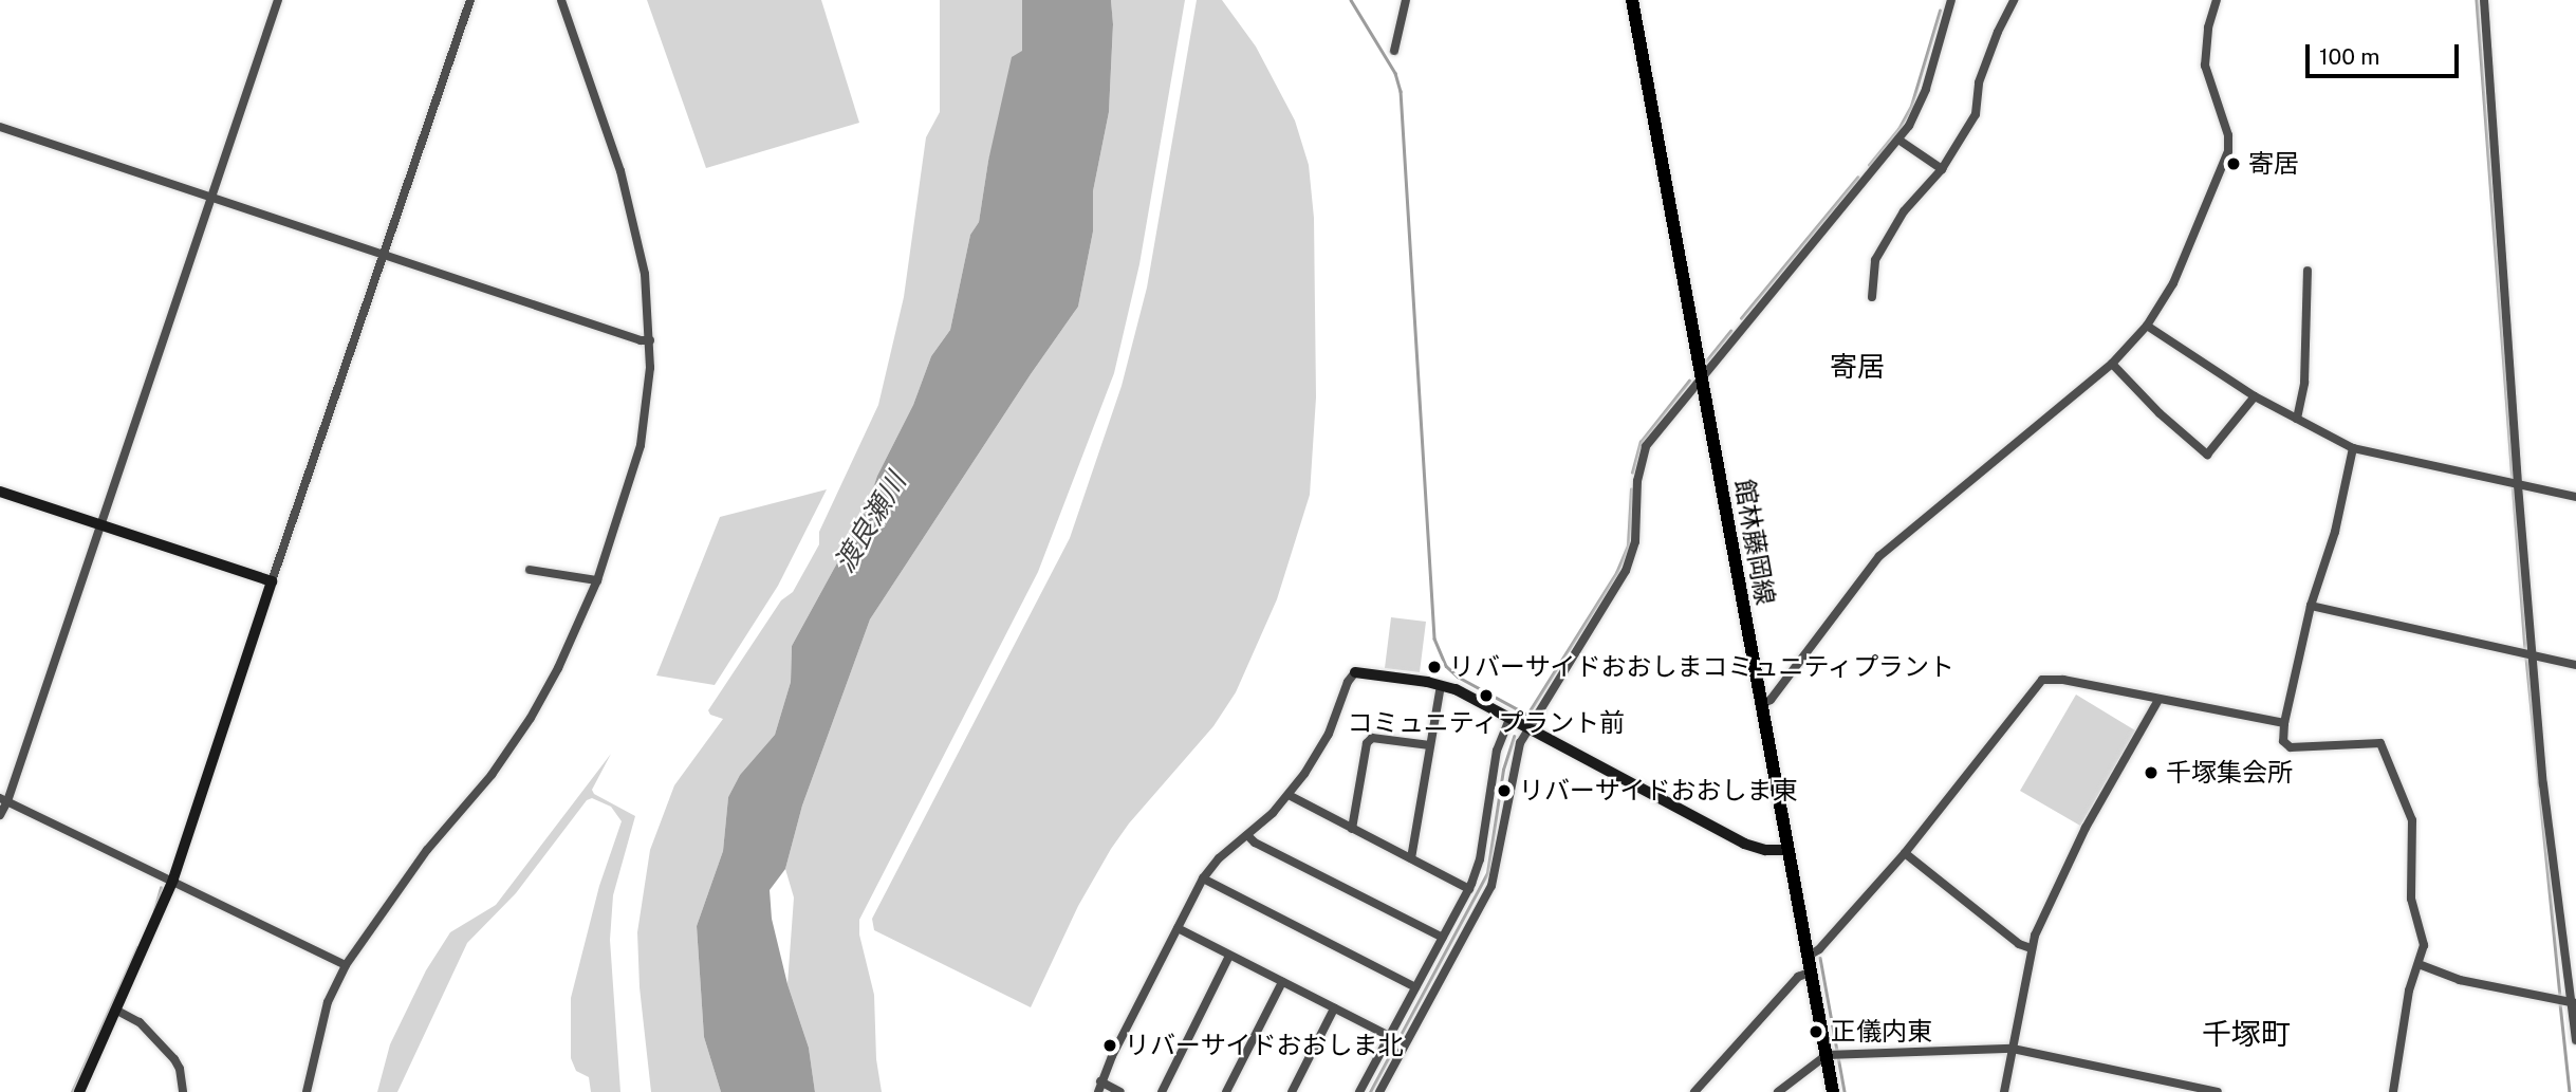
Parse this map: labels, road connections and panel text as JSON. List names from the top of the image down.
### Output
{
  "streets": {
    "main road": ["館林藤岡線"]
  },
  "districts": ["寄居", "千塚町"],
  "water": ["渡良瀬川"],
  "places": [
    "寄居",
    "リバーサイドおおしまコミュニティプラント",
    "コミュニティプラント前",
    "千塚集会所",
    "リバーサイドおおしま東",
    "正儀内東",
    "リバーサイドおおしま北"
  ],
  "scale_bar": "100 m"
}
